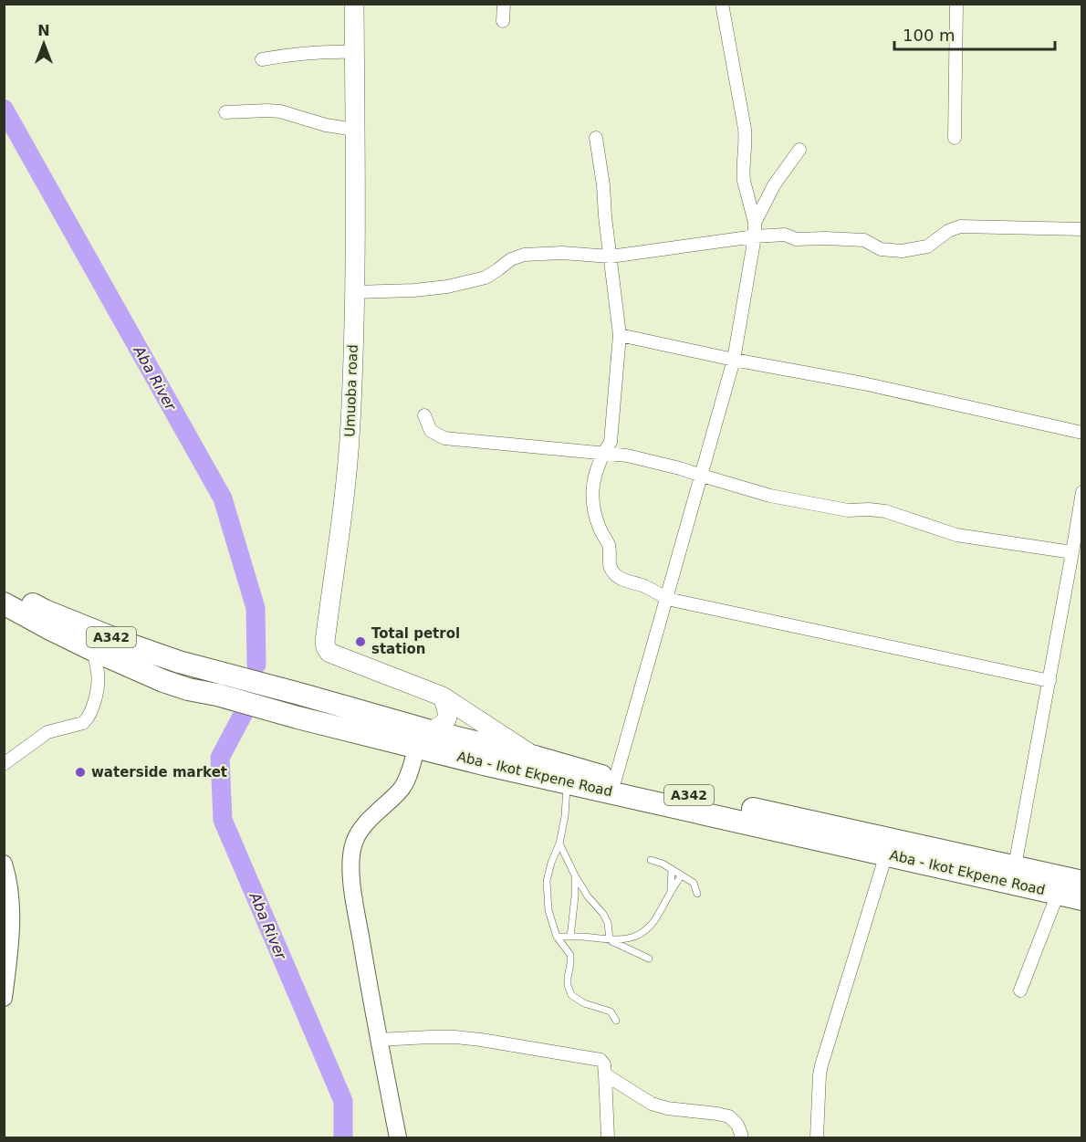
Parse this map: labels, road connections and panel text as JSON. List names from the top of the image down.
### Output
{
  "streets": {
    "highway": ["A342", "Aba - Ikot Ekpene Road"],
    "main road": ["Umuoba road"]
  },
  "crossings": [
    ["Umuoba road", "Aba - Ikot Ekpene Road"]
  ],
  "water": ["Aba River"],
  "places": ["Total petrol station", "waterside market"],
  "scale_bar": "100 m",
  "north": "top"
}
